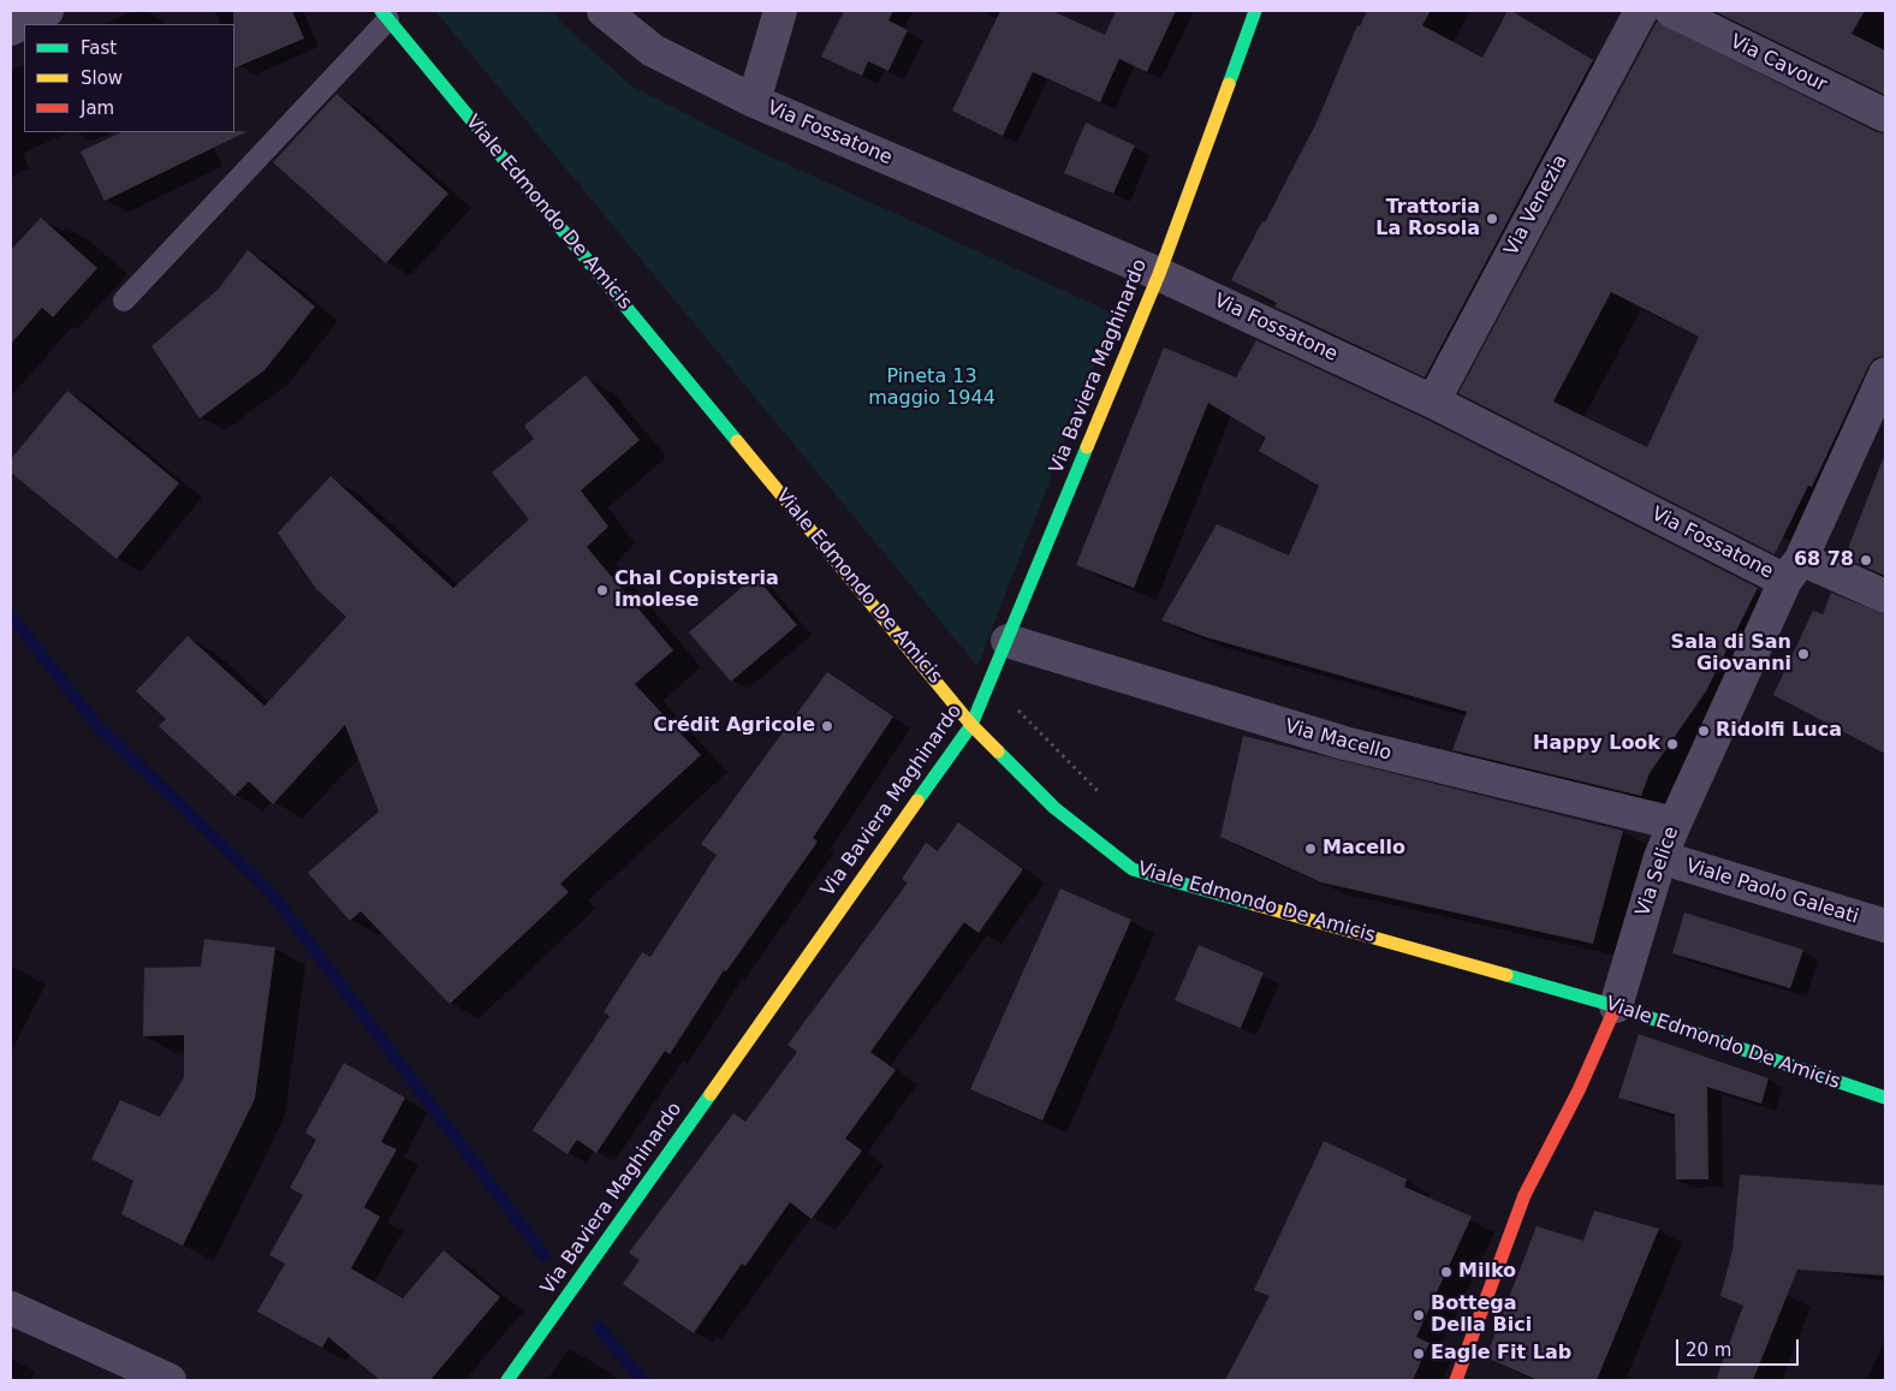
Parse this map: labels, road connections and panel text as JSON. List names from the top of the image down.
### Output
{
  "streets": {
    "street": [
      "Via Cavour",
      "Via Fossatone",
      "Via Venezia",
      "Viale Edmondo De Amicis",
      "Via Baviera Maghinardo",
      "Via Macello",
      "Via Selice",
      "Viale Paolo Galeati"
    ]
  },
  "crossings": [
    ["Via Fossatone", "Via Venezia"],
    ["Via Fossatone", "Via Baviera Maghinardo"],
    ["Via Fossatone", "Via Selice"],
    ["Viale Edmondo De Amicis", "Via Baviera Maghinardo"],
    ["Viale Edmondo De Amicis", "Via Selice"],
    ["Via Baviera Maghinardo", "Via Macello"],
    ["Via Macello", "Via Selice"],
    ["Via Selice", "Viale Paolo Galeati"]
  ],
  "parks": ["Pineta 13 maggio 1944"],
  "places": [
    "Trattoria La Rosola",
    "68 78",
    "Chal Copisteria Imolese",
    "Sala di San Giovanni",
    "Crédit Agricole",
    "Ridolfi Luca",
    "Happy Look",
    "Macello",
    "Milko",
    "Bottega Della Bici",
    "Eagle Fit Lab"
  ],
  "legend": ["Fast", "Slow", "Jam"],
  "scale_bar": "20 m"
}
